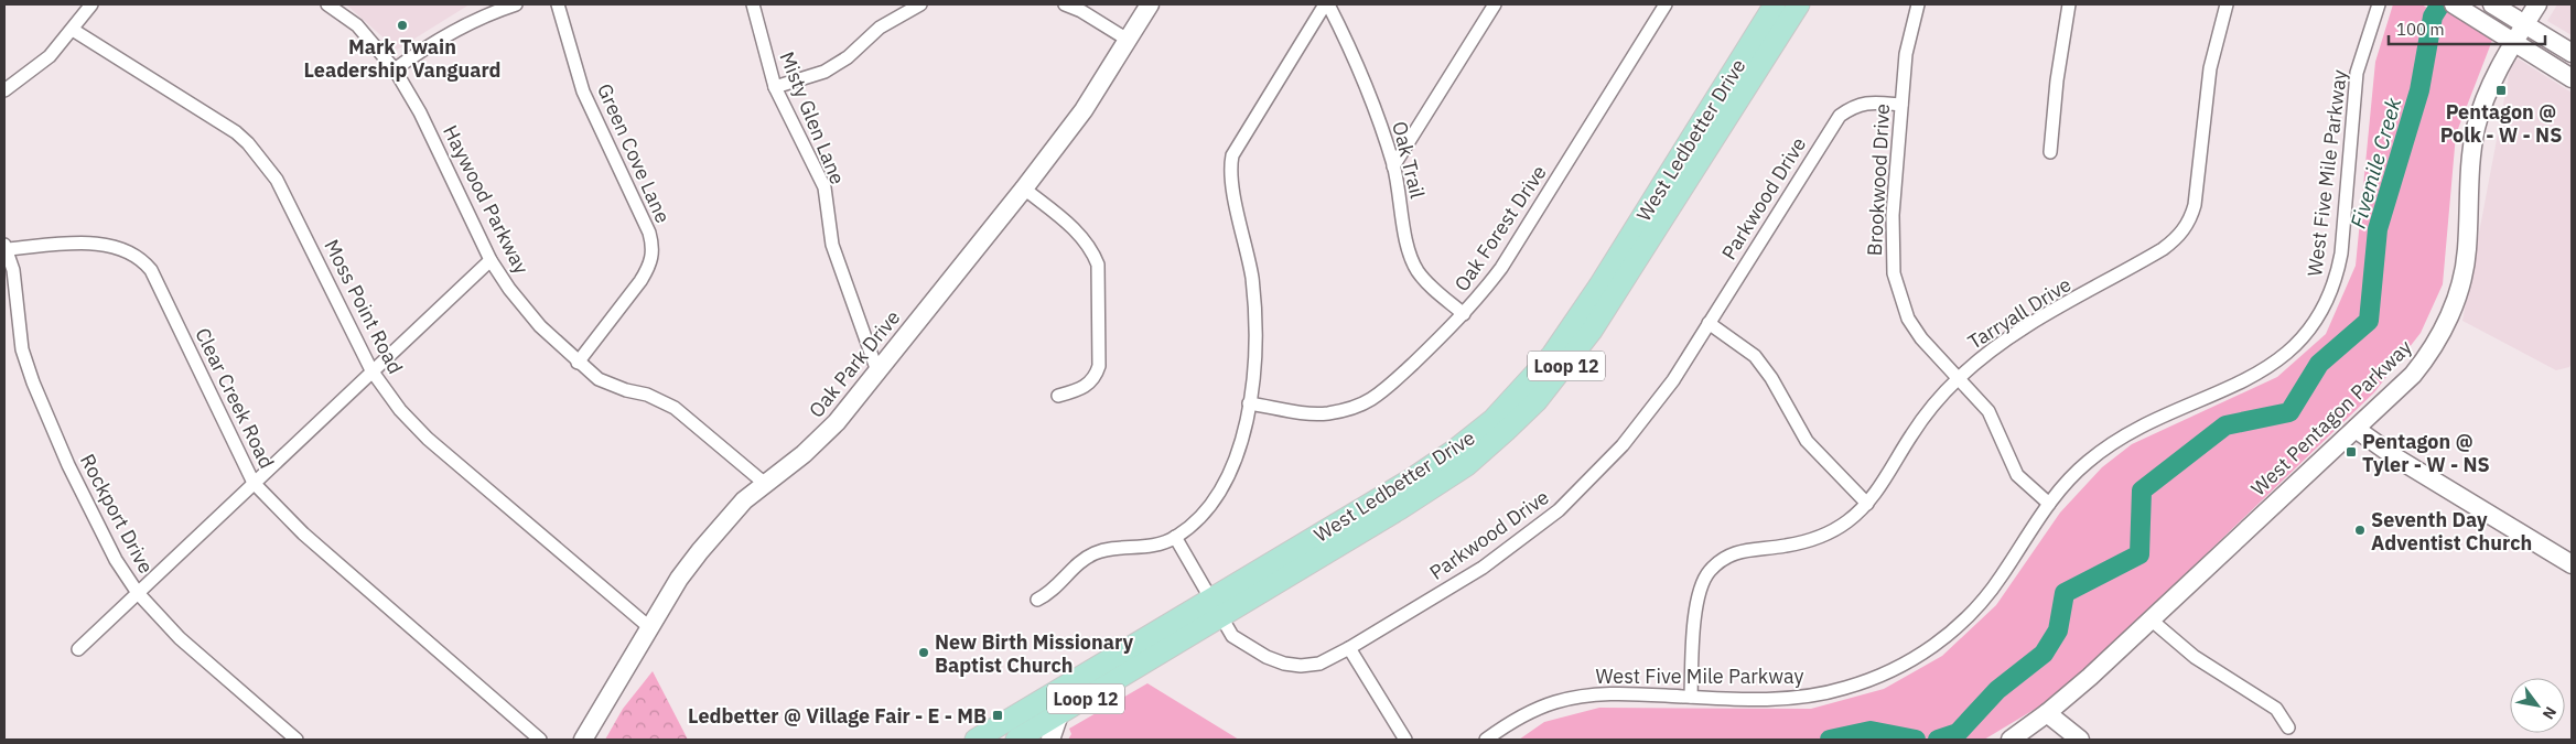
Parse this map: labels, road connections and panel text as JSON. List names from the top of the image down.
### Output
{
  "streets": {
    "main road": ["West Ledbetter Drive", "Loop 12"],
    "street": [
      "Misty Glen Lane",
      "Green Cove Lane",
      "Oak Trail",
      "West Five Mile Parkway",
      "Brookwood Drive",
      "Parkwood Drive",
      "Haywood Parkway",
      "Oak Forest Drive",
      "Moss Point Road",
      "Tarryall Drive",
      "Oak Park Drive",
      "Clear Creek Road",
      "West Pentagon Parkway",
      "Rockport Drive"
    ]
  },
  "crossings": [
    ["Misty Glen Lane", "Oak Park Drive"],
    ["West Ledbetter Drive", "Parkwood Drive"],
    ["Green Cove Lane", "Haywood Parkway"],
    ["Oak Trail", "Oak Forest Drive"],
    ["West Five Mile Parkway", "Brookwood Drive"],
    ["West Five Mile Parkway", "Tarryall Drive"],
    ["Brookwood Drive", "Parkwood Drive"],
    ["Brookwood Drive", "Tarryall Drive"],
    ["Haywood Parkway", "Oak Park Drive"],
    ["Moss Point Road", "Oak Park Drive"],
    ["Clear Creek Road", "Rockport Drive"]
  ],
  "water": ["Fivemile Creek"],
  "places": {
    "other": ["Mark Twain Leadership Vanguard", "Seventh Day Adventist Church", "New Birth Missionary Baptist Church"],
    "transit": ["Pentagon @ Polk - W - NS", "Pentagon @ Tyler - W - NS", "Ledbetter @ Village Fair - E - MB"]
  },
  "scale_bar": "100 m",
  "north": "bottom right"
}
